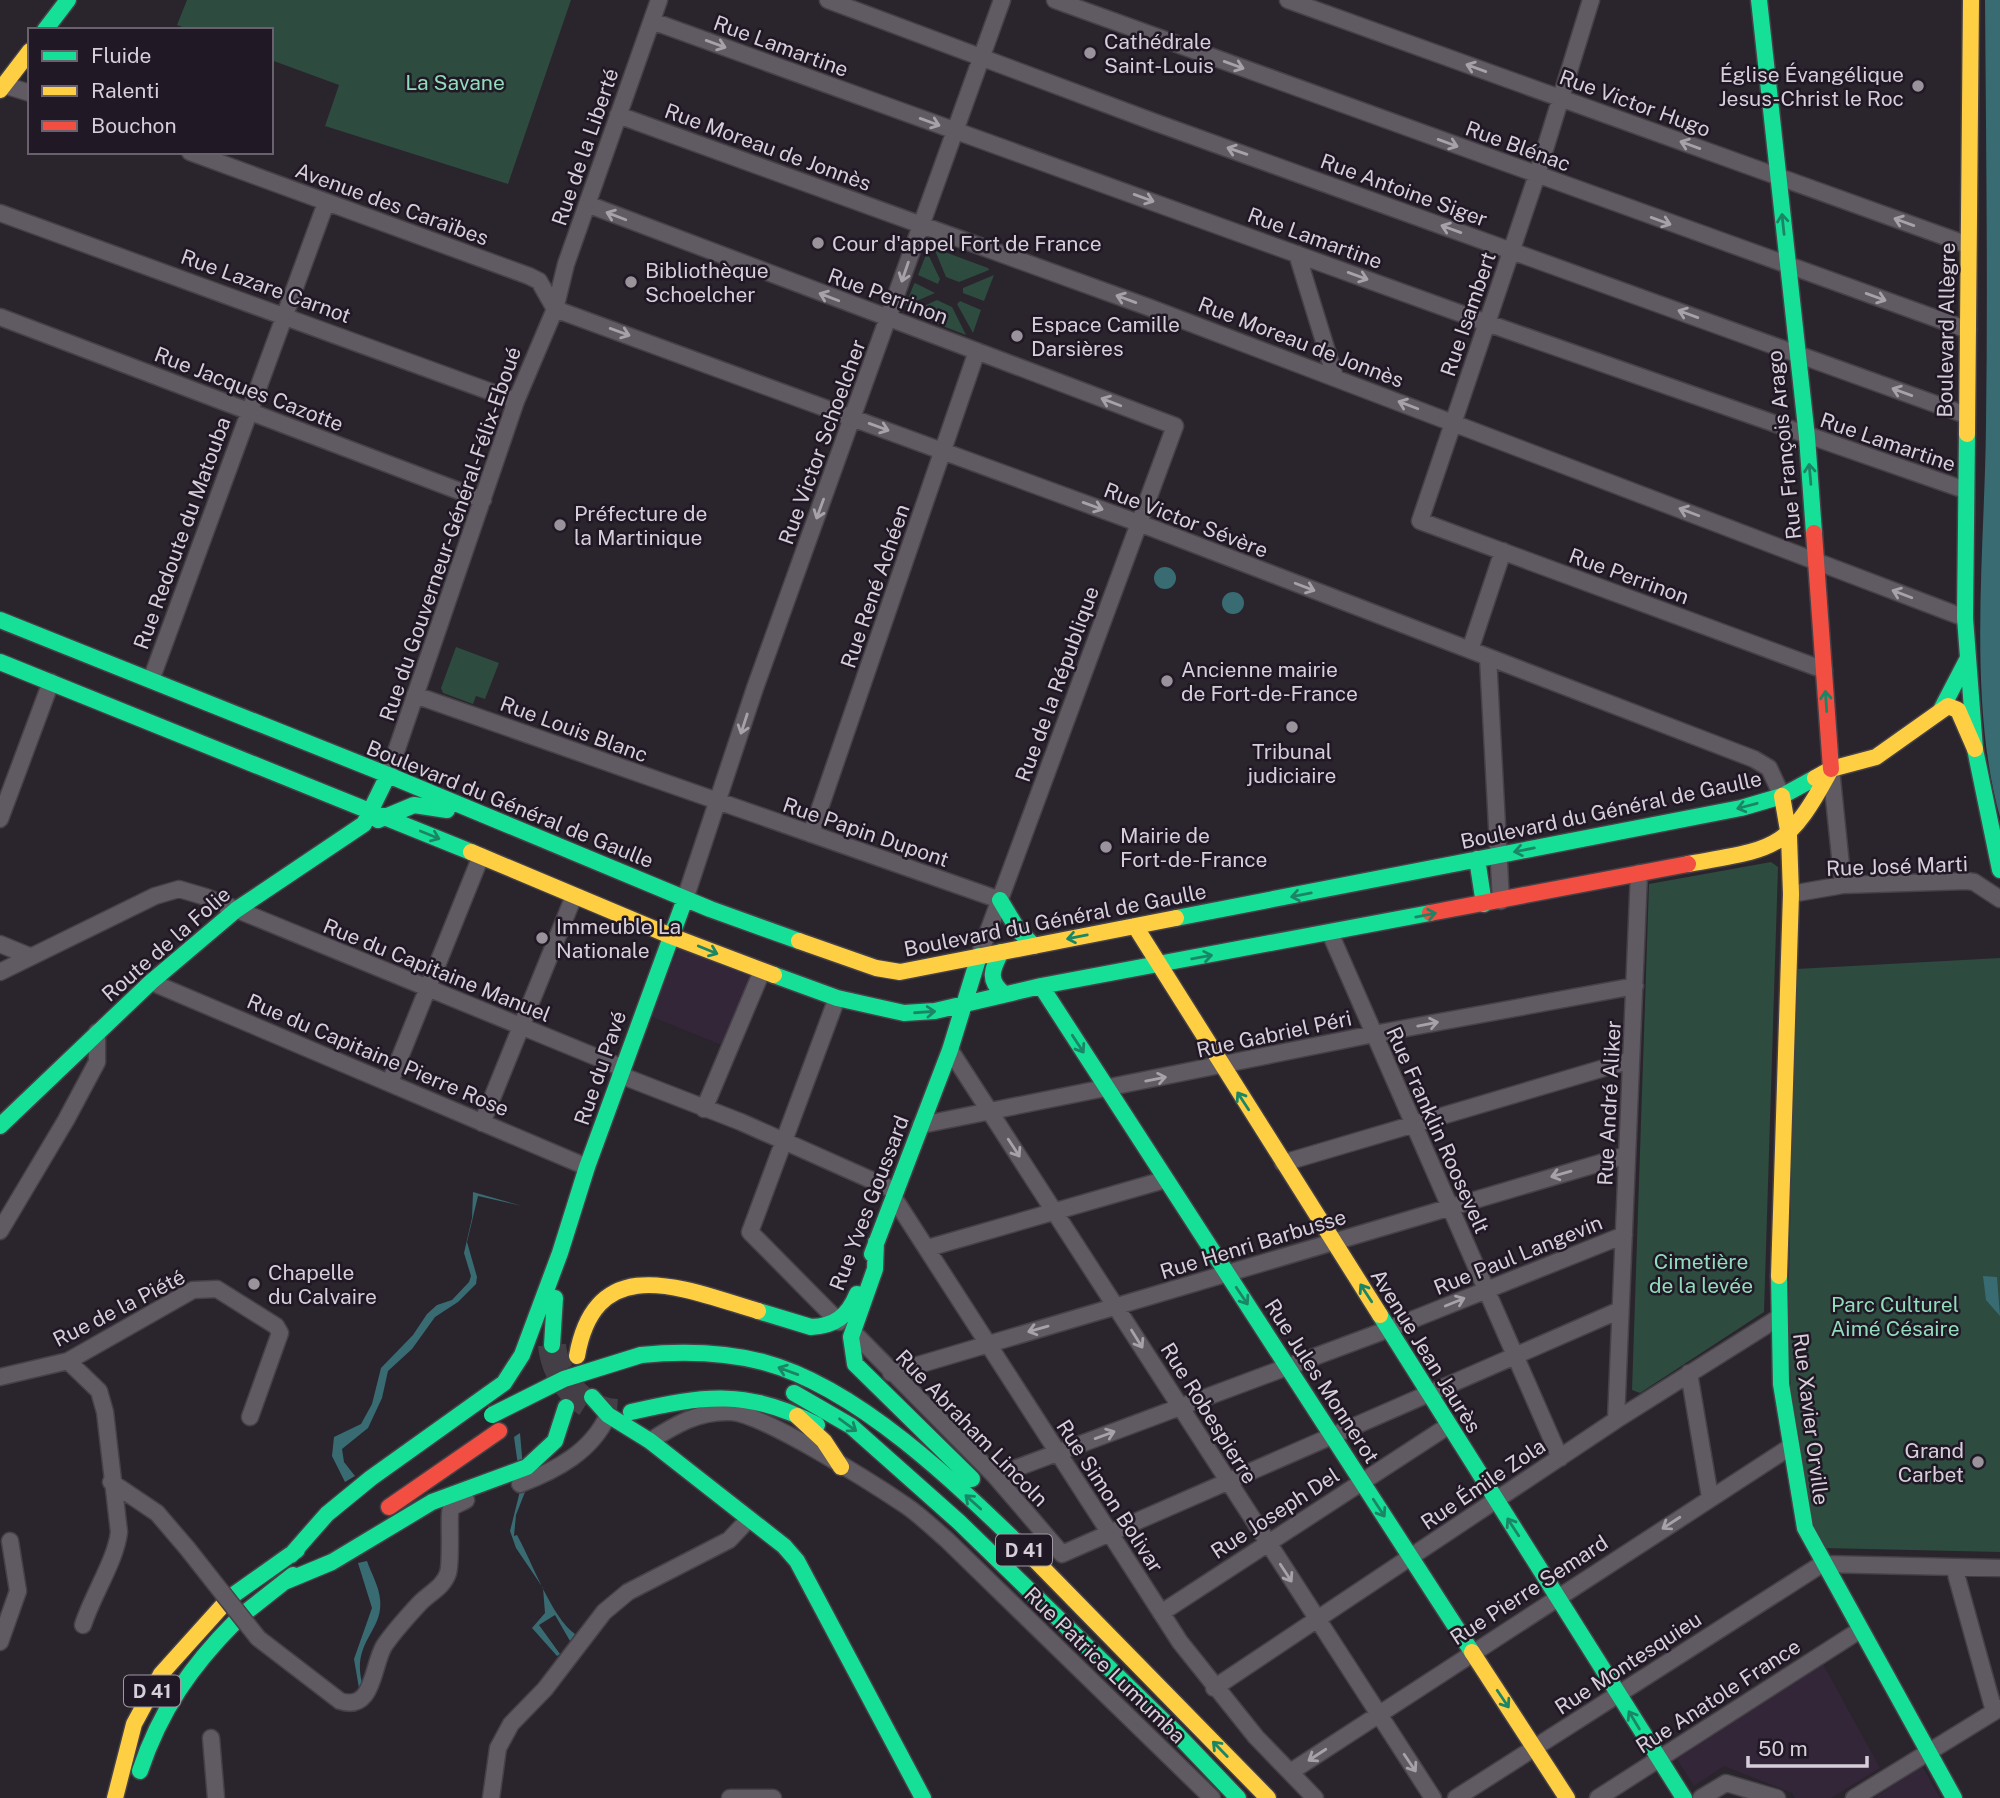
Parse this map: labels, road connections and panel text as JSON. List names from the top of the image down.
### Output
{
  "streets": {
    "main road": [
      "Boulevard Allègre",
      "Rue François Arago",
      "Boulevard du Général de Gaulle",
      "Route de la Folie",
      "Rue du Pavé",
      "Rue Yves Goussard",
      "Avenue Jean Jaurès",
      "Rue Jules Monnerot",
      "Rue Xavier Orville",
      "D 41"
    ],
    "street": [
      "Rue Lamartine",
      "Rue Victor Hugo",
      "Rue Blénac",
      "Rue de la Liberté",
      "Rue Moreau de Jonnès",
      "Rue Antoine Siger",
      "Avenue des Caraïbes",
      "Rue Lazare Carnot",
      "Rue Perrinon",
      "Rue Isambert",
      "Rue Jacques Cazotte",
      "Rue Victor Schoelcher",
      "Rue Victor Sévère",
      "Rue Redoute du Matouba",
      "Rue du Gouverneur-Général-Félix-Eboué",
      "Rue René Achéen",
      "Rue de la République",
      "Rue Louis Blanc",
      "Rue Papin Dupont",
      "Rue José Marti",
      "Rue du Capitaine Manuel",
      "Rue Gabriel Péri",
      "Rue du Capitaine Pierre Rose",
      "Rue André Aliker",
      "Rue Franklin Roosevelt",
      "Rue Henri Barbusse",
      "Rue Paul Langevin",
      "Rue de la Piété",
      "Rue Robespierre",
      "Rue Abraham Lincoln",
      "Rue Émile Zola",
      "Rue Simon Bolivar",
      "Rue Joseph Del",
      "Rue Pierre Semard",
      "Rue Montesquieu",
      "Rue Patrice Lumumba",
      "Rue Anatole France"
    ]
  },
  "crossings": [
    ["Rue Lamartine", "Rue de la Liberté"],
    ["Rue Lamartine", "Rue Isambert"],
    ["Rue Lamartine", "Boulevard Allègre"],
    ["Rue Lamartine", "Rue Victor Schoelcher"],
    ["Rue Lamartine", "Rue François Arago"],
    ["Rue Victor Hugo", "Rue Isambert"],
    ["Rue Victor Hugo", "Boulevard Allègre"],
    ["Rue Victor Hugo", "Rue François Arago"],
    ["Rue Blénac", "Rue Isambert"],
    ["Rue Blénac", "Boulevard Allègre"],
    ["Rue Blénac", "Rue François Arago"],
    ["Rue de la Liberté", "Rue Moreau de Jonnès"],
    ["Rue de la Liberté", "Avenue des Caraïbes"],
    ["Rue de la Liberté", "Rue Perrinon"],
    ["Rue de la Liberté", "Rue Victor Sévère"],
    ["Rue de la Liberté", "Rue du Gouverneur-Général-Félix-Eboué"],
    ["Rue Moreau de Jonnès", "Rue Isambert"],
    ["Rue Moreau de Jonnès", "Boulevard Allègre"],
    ["Rue Moreau de Jonnès", "Rue Victor Schoelcher"],
    ["Rue Moreau de Jonnès", "Rue François Arago"],
    ["Rue Antoine Siger", "Rue Isambert"],
    ["Rue Antoine Siger", "Boulevard Allègre"],
    ["Rue Antoine Siger", "Rue Victor Schoelcher"],
    ["Rue Antoine Siger", "Rue François Arago"],
    ["Avenue des Caraïbes", "Rue Redoute du Matouba"],
    ["Rue Lazare Carnot", "Rue Redoute du Matouba"],
    ["Rue Lazare Carnot", "Rue du Gouverneur-Général-Félix-Eboué"],
    ["Rue Perrinon", "Rue Isambert"],
    ["Rue Perrinon", "Rue Victor Schoelcher"],
    ["Rue Perrinon", "Rue François Arago"],
    ["Rue Perrinon", "Rue René Achéen"],
    ["Rue Perrinon", "Rue de la République"],
    ["Rue Jacques Cazotte", "Rue Redoute du Matouba"],
    ["Rue Jacques Cazotte", "Rue du Gouverneur-Général-Félix-Eboué"],
    ["Rue Victor Schoelcher", "Rue Victor Sévère"],
    ["Rue Victor Schoelcher", "Rue Louis Blanc"],
    ["Rue Victor Schoelcher", "Boulevard du Général de Gaulle"],
    ["Rue Victor Schoelcher", "Rue Papin Dupont"],
    ["Rue Victor Schoelcher", "Rue du Pavé"],
    ["Rue François Arago", "Boulevard du Général de Gaulle"],
    ["Rue François Arago", "Rue José Marti"],
    ["Rue Victor Sévère", "Rue du Gouverneur-Général-Félix-Eboué"],
    ["Rue Victor Sévère", "Rue René Achéen"],
    ["Rue Victor Sévère", "Rue de la République"],
    ["Rue Victor Sévère", "Boulevard du Général de Gaulle"],
    ["Rue Victor Sévère", "Rue Xavier Orville"],
    ["Rue Redoute du Matouba", "Boulevard du Général de Gaulle"],
    ["Rue du Gouverneur-Général-Félix-Eboué", "Rue Louis Blanc"],
    ["Rue du Gouverneur-Général-Félix-Eboué", "Boulevard du Général de Gaulle"],
    ["Rue René Achéen", "Rue Papin Dupont"],
    ["Rue de la République", "Boulevard du Général de Gaulle"],
    ["Rue de la République", "Rue Papin Dupont"],
    ["Rue de la République", "Rue Yves Goussard"],
    ["Rue Louis Blanc", "Rue Papin Dupont"],
    ["Boulevard du Général de Gaulle", "Route de la Folie"],
    ["Boulevard du Général de Gaulle", "Rue du Pavé"],
    ["Boulevard du Général de Gaulle", "Rue Yves Goussard"],
    ["Boulevard du Général de Gaulle", "Avenue Jean Jaurès"],
    ["Boulevard du Général de Gaulle", "Rue Xavier Orville"],
    ["Rue José Marti", "Rue Xavier Orville"],
    ["Route de la Folie", "Rue du Capitaine Manuel"],
    ["Route de la Folie", "Rue du Capitaine Pierre Rose"],
    ["Rue du Capitaine Manuel", "Rue du Pavé"],
    ["Rue du Capitaine Manuel", "Rue Yves Goussard"],
    ["Rue du Capitaine Manuel", "Rue Abraham Lincoln"],
    ["Rue du Capitaine Manuel", "Rue Simon Bolivar"],
    ["Rue Gabriel Péri", "Rue André Aliker"],
    ["Rue Gabriel Péri", "Rue Franklin Roosevelt"],
    ["Rue Gabriel Péri", "Rue Yves Goussard"],
    ["Rue Gabriel Péri", "Avenue Jean Jaurès"],
    ["Rue Gabriel Péri", "Rue Jules Monnerot"],
    ["Rue Gabriel Péri", "Rue Robespierre"],
    ["Rue du Capitaine Pierre Rose", "Rue du Pavé"],
    ["Rue André Aliker", "Rue Henri Barbusse"],
    ["Rue André Aliker", "Rue Paul Langevin"],
    ["Rue André Aliker", "Rue Émile Zola"],
    ["Rue Franklin Roosevelt", "Rue Henri Barbusse"],
    ["Rue Franklin Roosevelt", "Rue Paul Langevin"],
    ["Rue Franklin Roosevelt", "Rue Émile Zola"],
    ["Rue Yves Goussard", "Rue Robespierre"],
    ["Rue Yves Goussard", "Rue Abraham Lincoln"],
    ["Rue Yves Goussard", "Rue Simon Bolivar"],
    ["Rue Henri Barbusse", "Avenue Jean Jaurès"],
    ["Rue Henri Barbusse", "Rue Jules Monnerot"],
    ["Rue Henri Barbusse", "Rue Robespierre"],
    ["Rue Henri Barbusse", "Rue Abraham Lincoln"],
    ["Rue Henri Barbusse", "Rue Simon Bolivar"],
    ["Rue Paul Langevin", "Avenue Jean Jaurès"],
    ["Rue Paul Langevin", "Rue Jules Monnerot"],
    ["Rue Paul Langevin", "Rue Robespierre"],
    ["Rue Paul Langevin", "Rue Abraham Lincoln"],
    ["Rue Paul Langevin", "Rue Simon Bolivar"],
    ["Avenue Jean Jaurès", "Rue Émile Zola"],
    ["Avenue Jean Jaurès", "Rue Joseph Del"],
    ["Avenue Jean Jaurès", "Rue Pierre Semard"],
    ["Avenue Jean Jaurès", "Rue Montesquieu"],
    ["Avenue Jean Jaurès", "Rue Anatole France"],
    ["Rue Jules Monnerot", "Rue Émile Zola"],
    ["Rue Jules Monnerot", "Rue Joseph Del"],
    ["Rue Jules Monnerot", "Rue Pierre Semard"],
    ["Rue Jules Monnerot", "Rue Montesquieu"],
    ["Rue Robespierre", "Rue Émile Zola"],
    ["Rue Robespierre", "Rue Joseph Del"],
    ["Rue Robespierre", "Rue Pierre Semard"],
    ["Rue Xavier Orville", "Rue Émile Zola"],
    ["Rue Xavier Orville", "Rue Pierre Semard"],
    ["Rue Xavier Orville", "Rue Montesquieu"],
    ["Rue Xavier Orville", "Rue Anatole France"],
    ["Rue Abraham Lincoln", "Rue Simon Bolivar"],
    ["Rue Émile Zola", "Rue Simon Bolivar"],
    ["Rue Simon Bolivar", "Rue Joseph Del"],
    ["Rue Simon Bolivar", "Rue Pierre Semard"]
  ],
  "one_way": [
    "Rue Lamartine",
    "Rue Victor Hugo",
    "Rue Blénac",
    "Rue Moreau de Jonnès",
    "Rue Antoine Siger",
    "Rue Perrinon",
    "Rue Victor Schoelcher",
    "Rue François Arago",
    "Rue Victor Sévère",
    "Avenue Jean Jaurès",
    "Rue Jules Monnerot",
    "Rue Robespierre",
    "Rue Pierre Semard"
  ],
  "parks": ["La Savane", "Cimetière de la levée", "Parc Culturel Aimé Césaire"],
  "places": [
    "Cathédrale Saint-Louis",
    "Église Évangélique Jesus-Christ le Roc",
    "Cour d'appel Fort de France",
    "Bibliothèque Schoelcher",
    "Espace Camille Darsières",
    "Préfecture de la Martinique",
    "Ancienne mairie de Fort-de-France",
    "Tribunal judiciaire",
    "Mairie de Fort-de-France",
    "Immeuble La Nationale",
    "Chapelle du Calvaire",
    "Grand Carbet"
  ],
  "legend": ["Fluide", "Ralenti", "Bouchon"],
  "scale_bar": "50 m"
}
